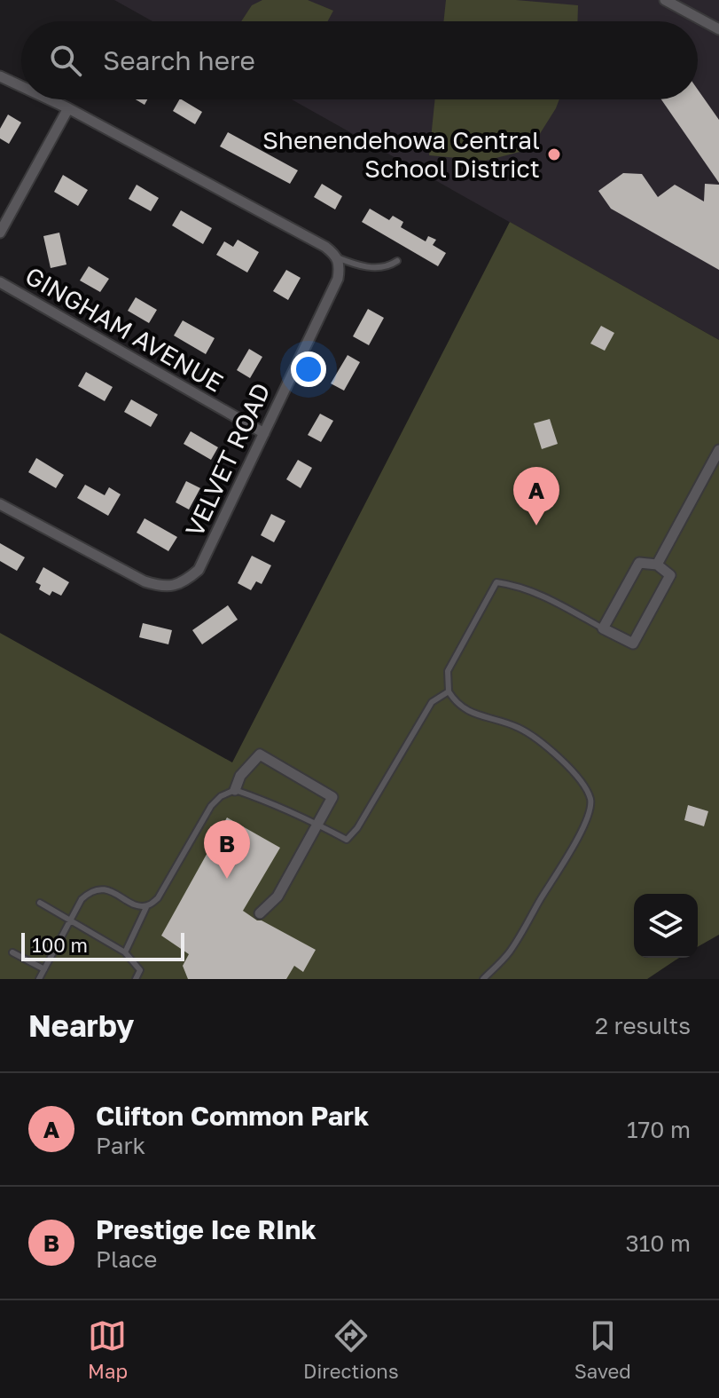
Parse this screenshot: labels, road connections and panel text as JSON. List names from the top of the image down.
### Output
{
  "streets": {
    "street": ["GINGHAM AVENUE", "VELVET ROAD"]
  },
  "crossings": [
    ["GINGHAM AVENUE", "VELVET ROAD"]
  ],
  "places": ["Shenendehowa Central School District"],
  "scale_bar": "100 m",
  "page": {
    "search": "Search here",
    "pins": ["A", "B"],
    "scale": "100 m",
    "heading": ["Nearby", "2 results"],
    "list": [
      {
        "mark": "A",
        "name": "Clifton Common Park",
        "note": "Park",
        "value": "170 m"
      },
      {
        "mark": "B",
        "name": "Prestige Ice RInk",
        "note": "Place",
        "value": "310 m"
      }
    ],
    "nav": ["Map", "Directions", "Saved"]
  }
}
